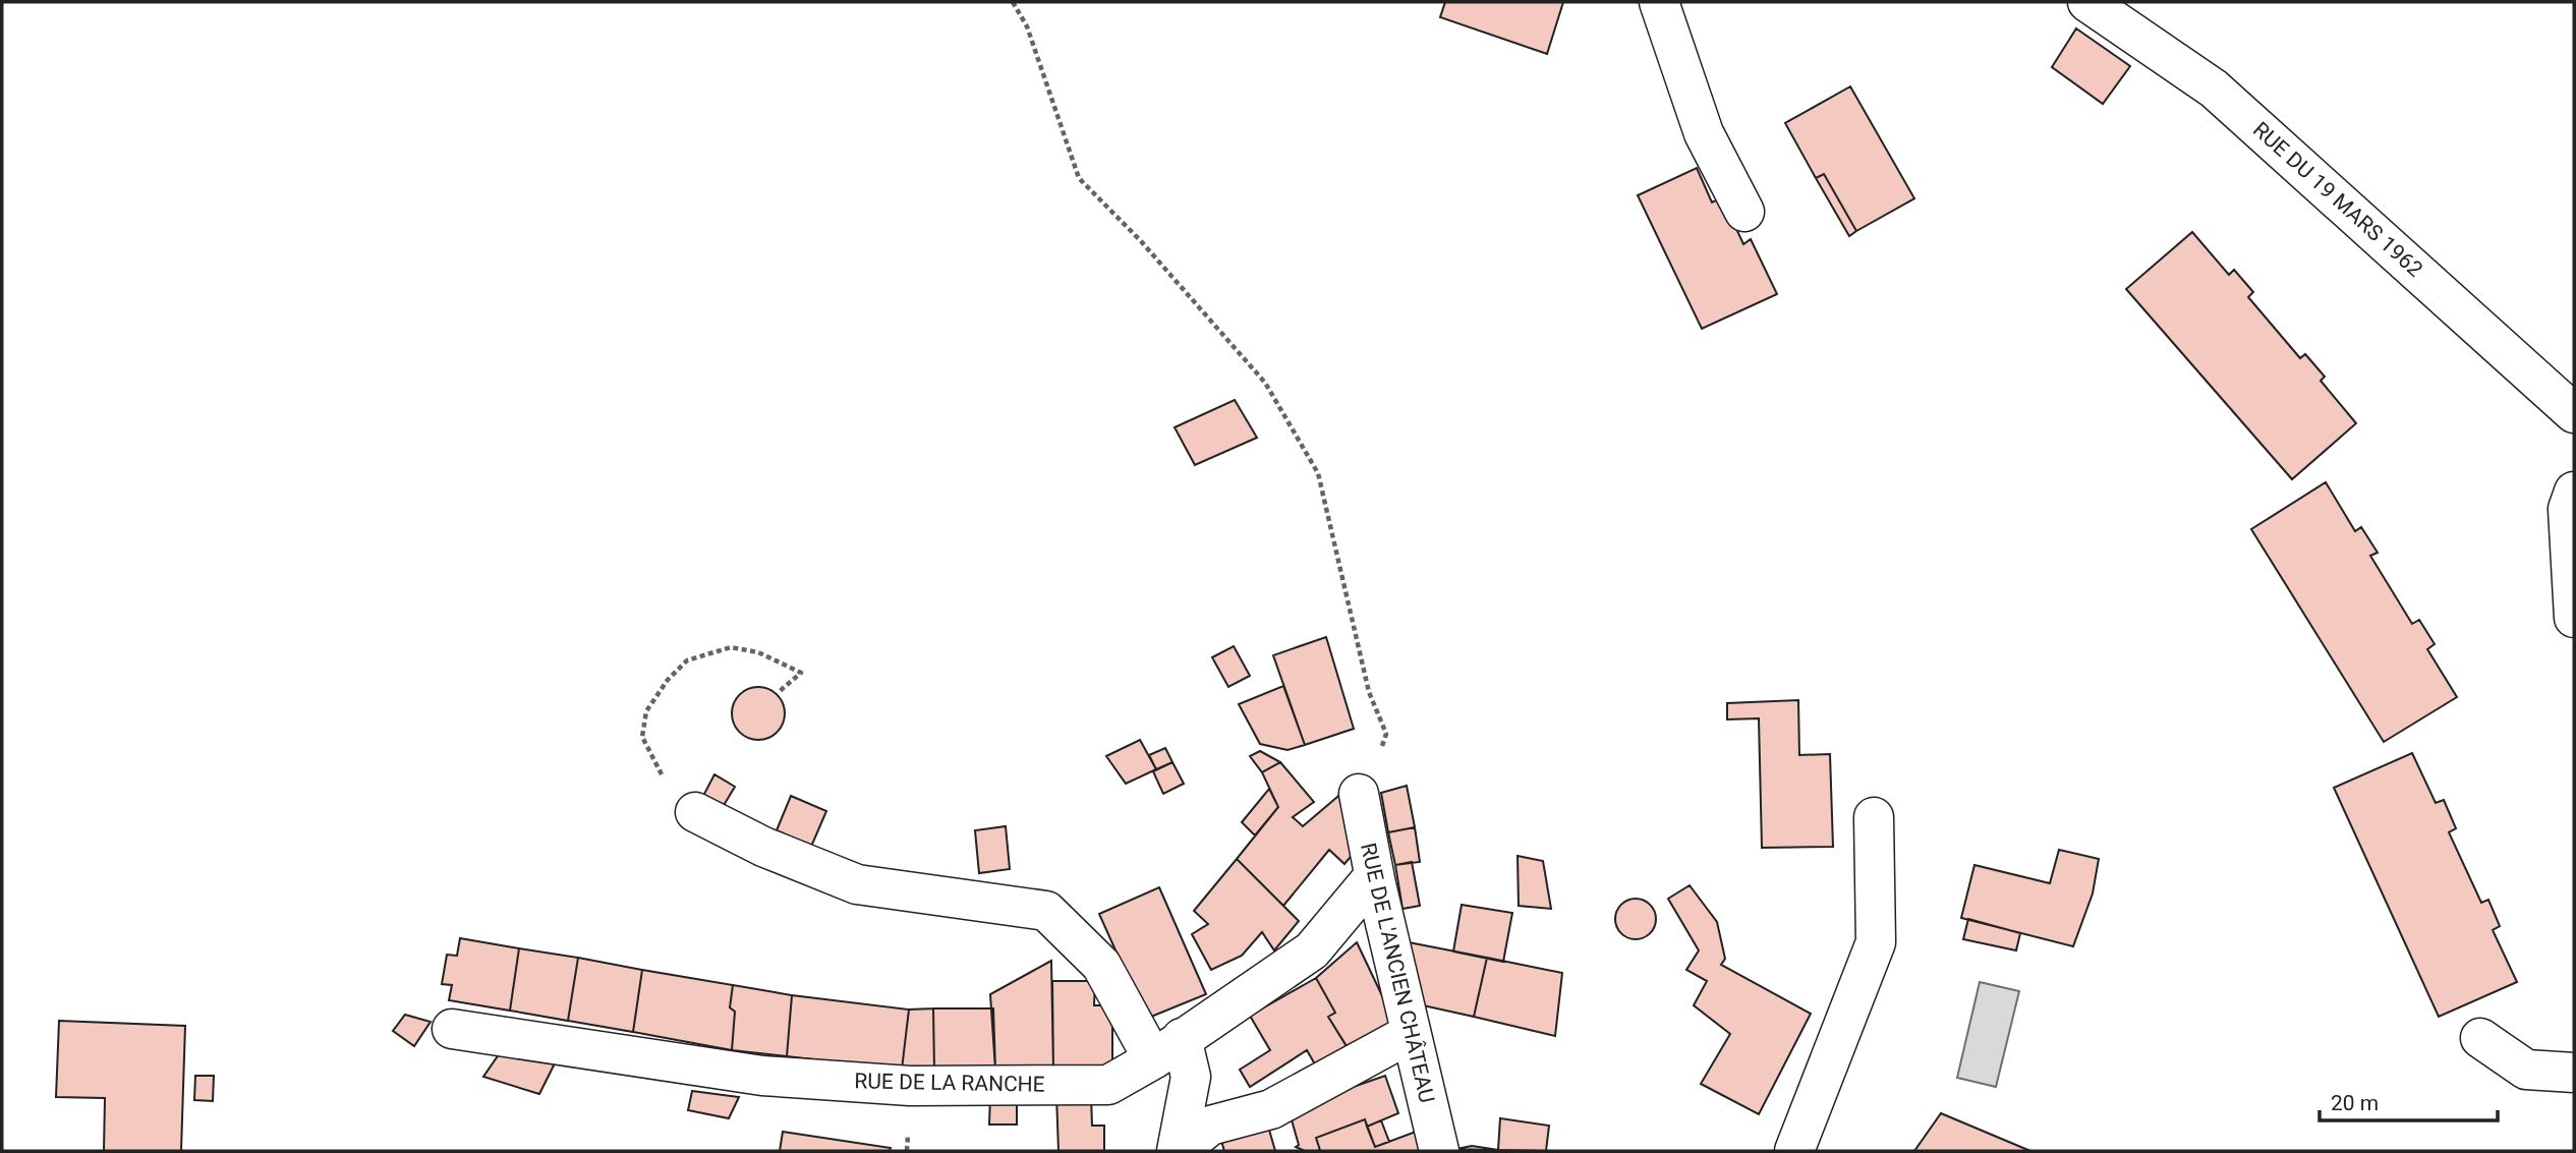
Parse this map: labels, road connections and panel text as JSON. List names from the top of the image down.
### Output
{
  "streets": {
    "street": ["RUE DU 19 MARS 1962", "RUE DE L'ANCIEN CHÂTEAU", "RUE DE LA RANCHE"]
  },
  "crossings": [
    ["RUE DE L'ANCIEN CHÂTEAU", "RUE DE LA RANCHE"]
  ],
  "scale_bar": "20 m"
}
